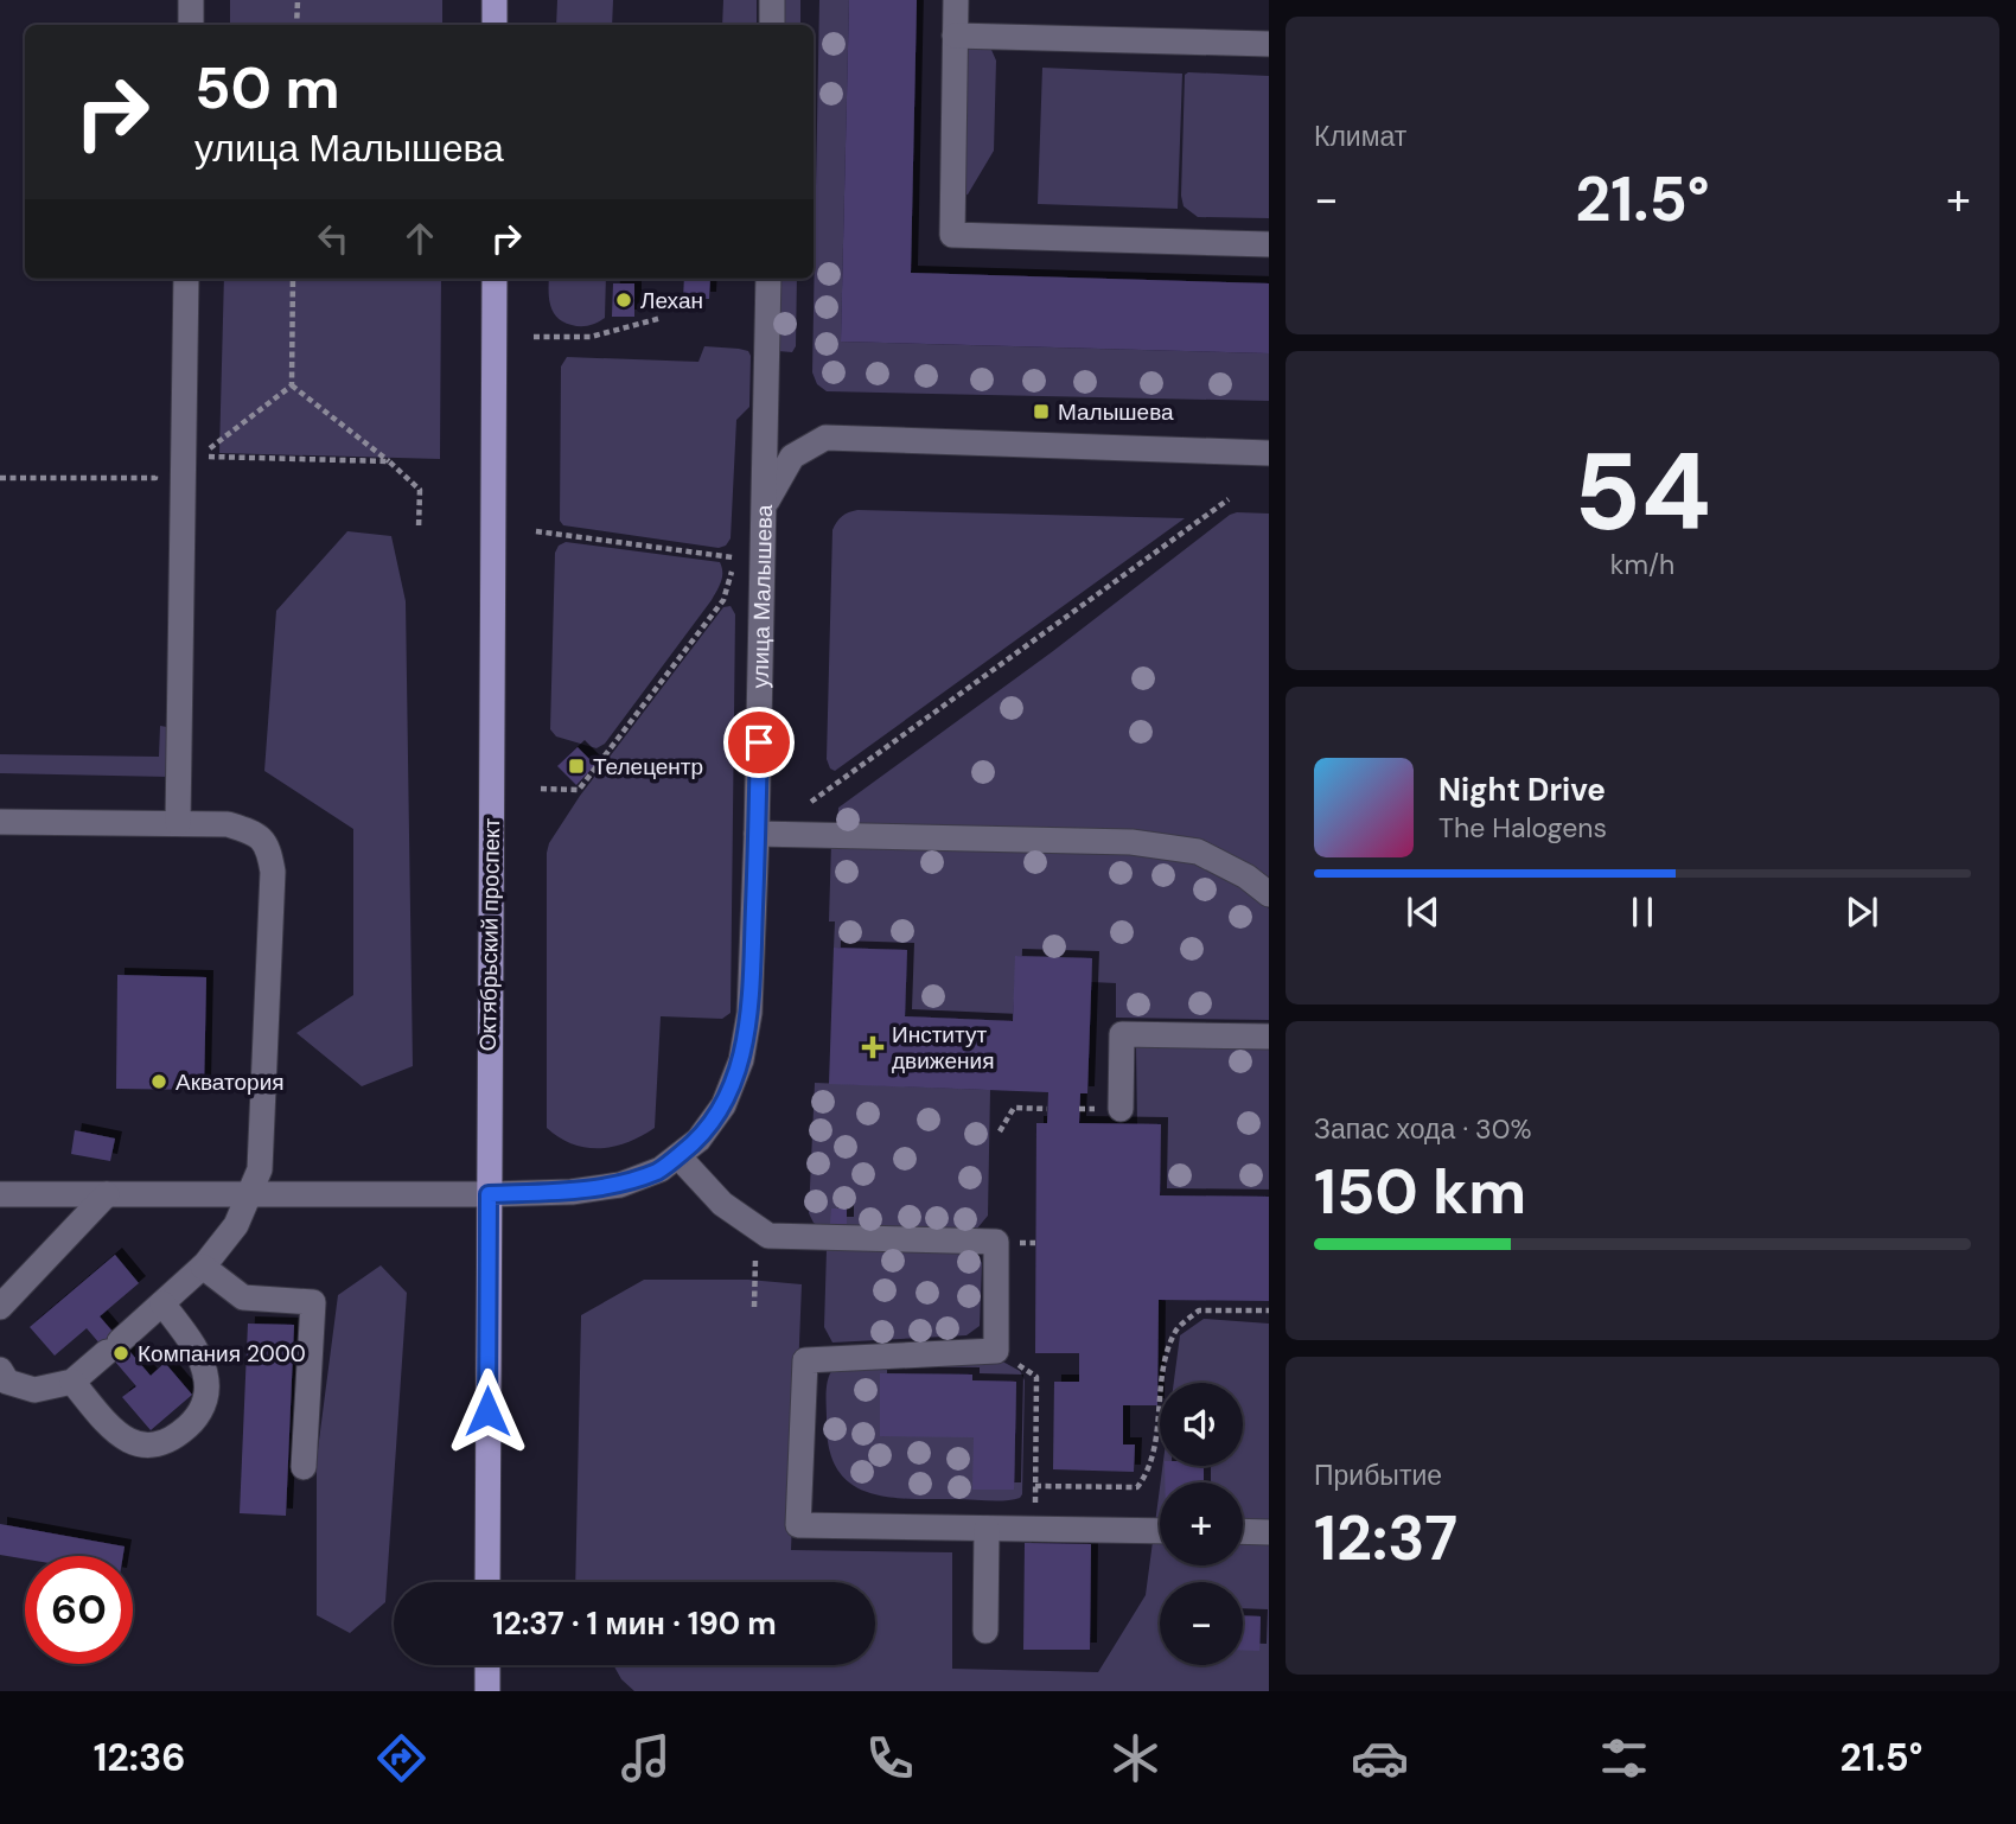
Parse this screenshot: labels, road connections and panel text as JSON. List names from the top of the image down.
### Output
{
  "streets": {
    "main road": ["Октябрьский проспект"],
    "street": ["улица Малышева"]
  },
  "crossings": [
    ["улица Малышева", "Октябрьский проспект"]
  ],
  "places": {
    "other": ["Лехан", "Акватория", "Компания 2000"],
    "transit": ["Малышева", "Телецентр"],
    "health": ["Институт движения"]
  },
  "page": {
    "tile": [
      "Климат",
      ["54", "km/h"],
      ["Запас хода · 30%", "150 km"],
      ["Прибытие", "12:37"]
    ],
    "turn": ["50 m", "улица Малышева"],
    "heat": ["−", "21.5°", "+"],
    "song": ["Night Drive", "The Halogens"],
    "map_buttons": ["+", "−"],
    "limit": "60",
    "trip": "12:37 · 1 мин · 190 m",
    "tabs": ["12:36", "21.5°"]
  }
}
